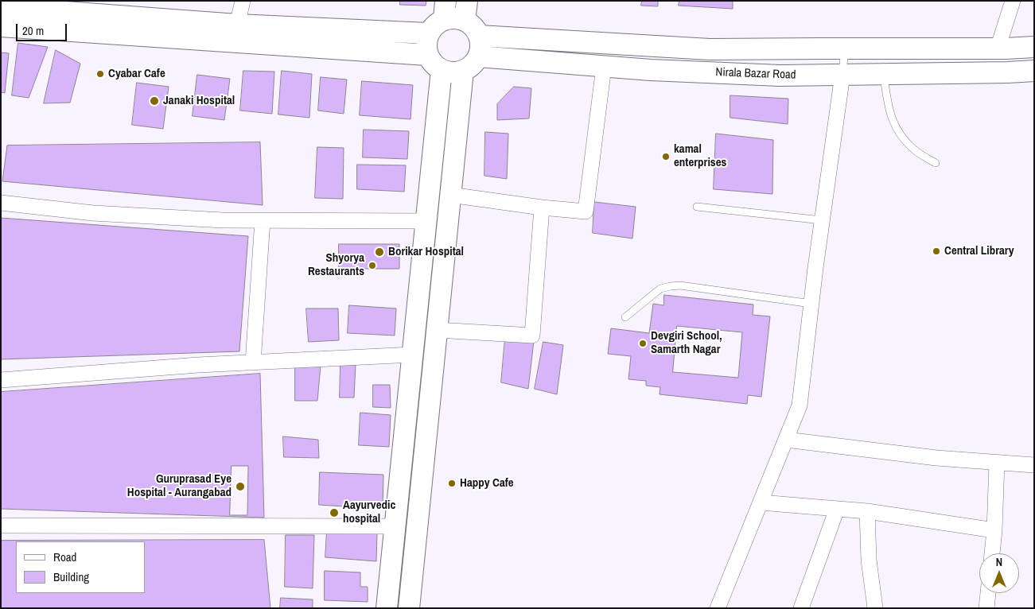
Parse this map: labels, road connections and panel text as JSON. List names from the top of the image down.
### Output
{
  "streets": {
    "street": ["Nirala Bazar Road"]
  },
  "places": [
    "Cyabar Cafe",
    "Janaki Hospital",
    "kamal enterprises",
    "Central Library",
    "Borikar Hospital",
    "Shyorya Restaurants",
    "Devgiri School, Samarth Nagar",
    "Happy Cafe",
    "Guruprasad Eye Hospital - Aurangabad",
    "Aayurvedic hospital"
  ],
  "legend": ["Road", "Building"],
  "scale_bar": "20 m",
  "north": "top"
}
